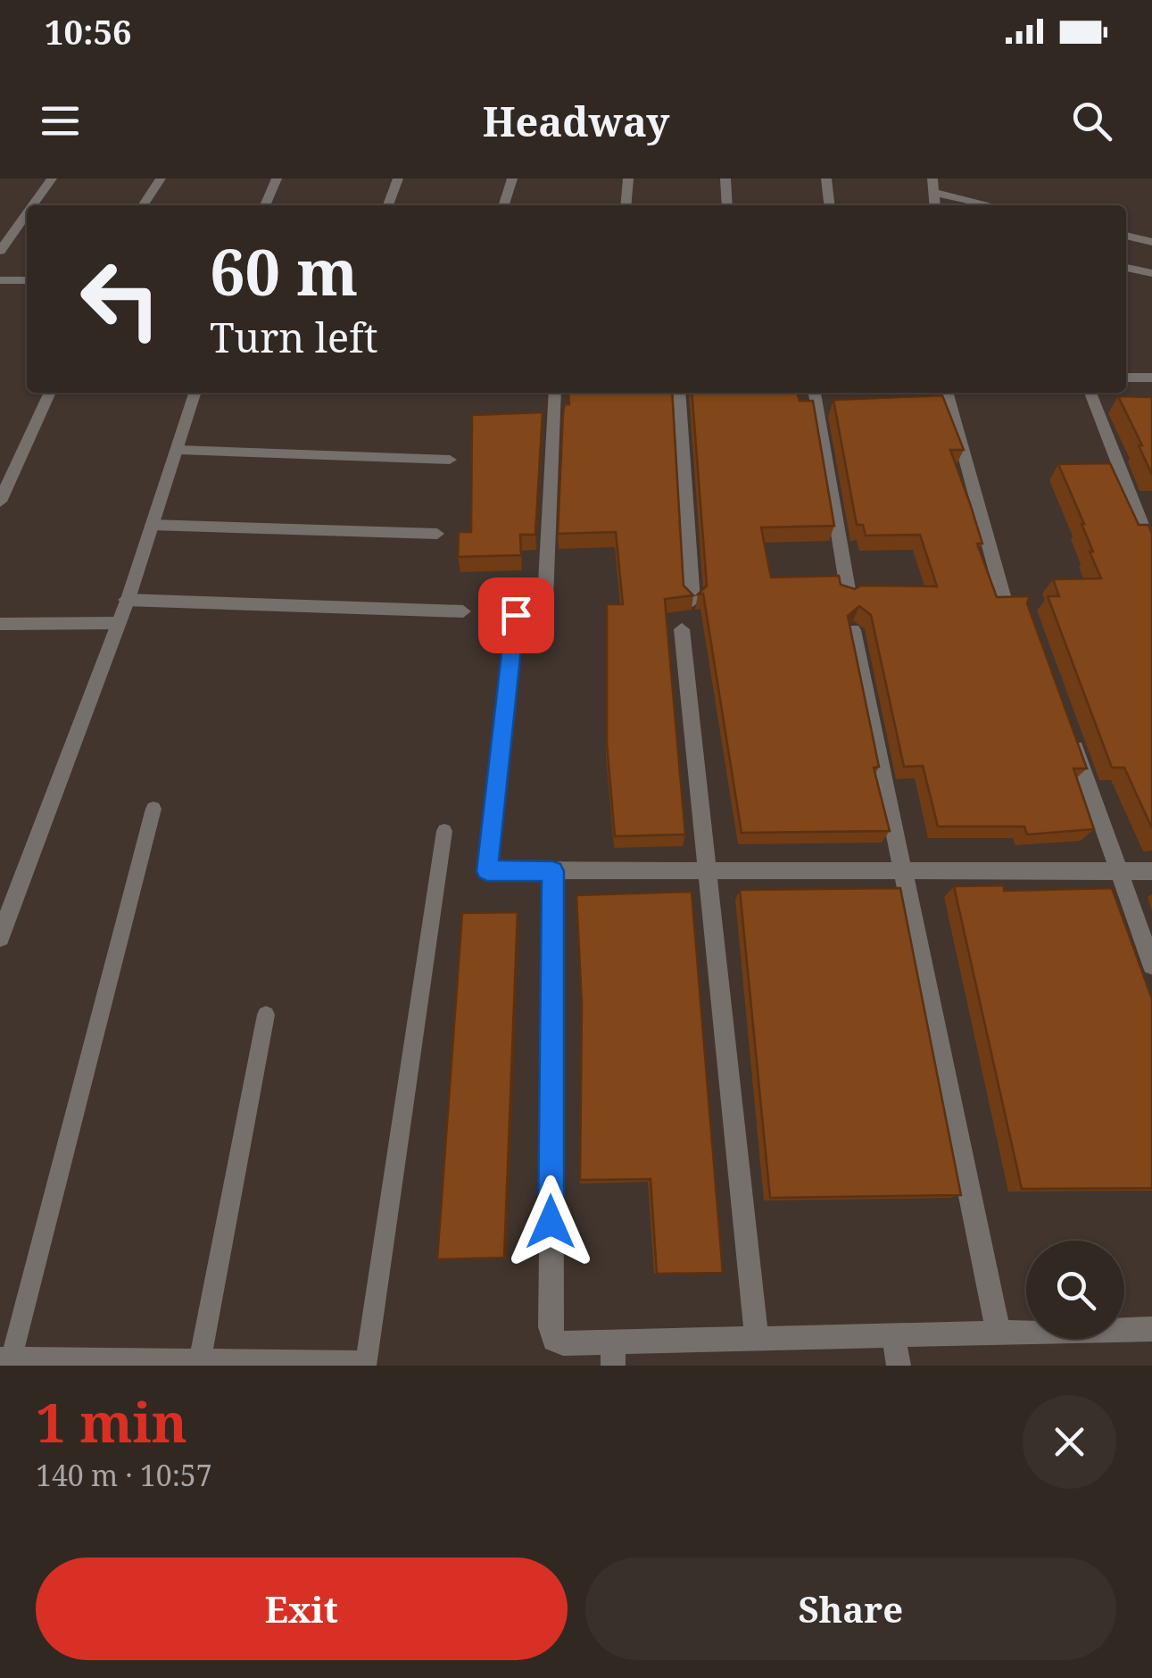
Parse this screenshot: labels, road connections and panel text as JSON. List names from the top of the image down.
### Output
{
  "page": {
    "status": "10:56",
    "header": "Headway",
    "turn": ["60 m", "Turn left"],
    "heading": ["1 min", "140 m · 10:57"],
    "buttons": ["Exit", "Share"]
  }
}
